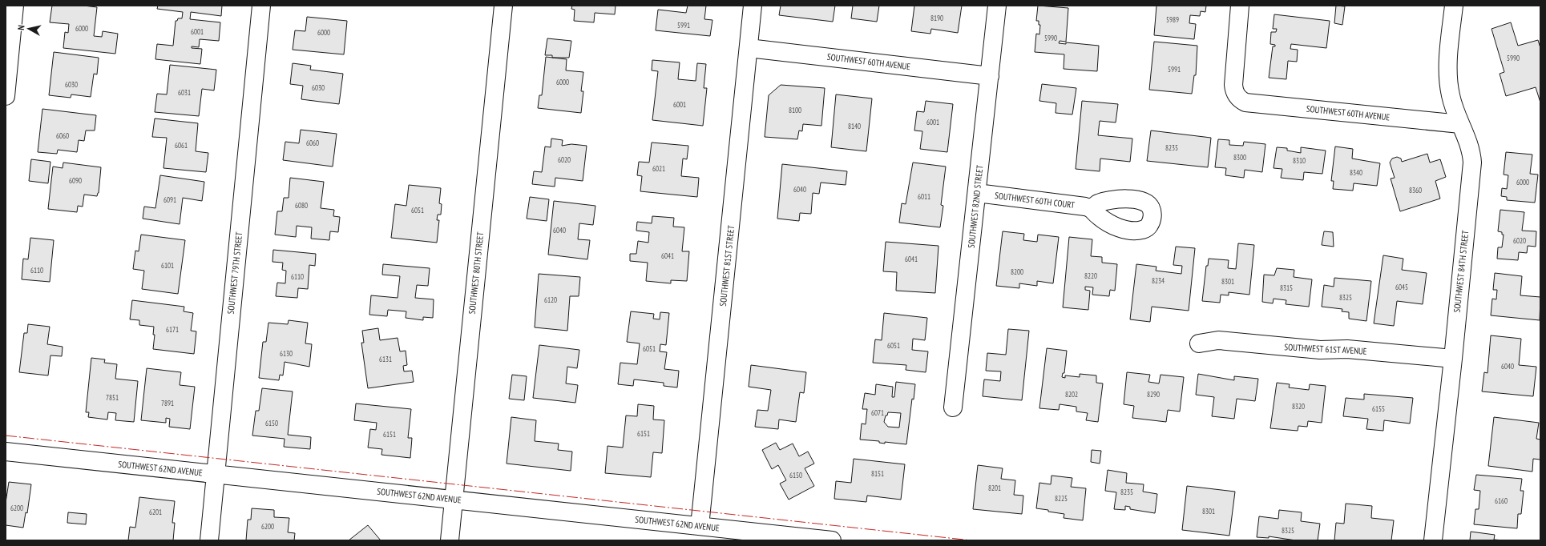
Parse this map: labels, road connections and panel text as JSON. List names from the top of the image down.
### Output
{
  "streets": {
    "street": [
      "SOUTHWEST 60TH AVENUE",
      "SOUTHWEST 60TH COURT",
      "SOUTHWEST 82ND STREET",
      "SOUTHWEST 81ST STREET",
      "SOUTHWEST 84TH STREET",
      "SOUTHWEST 79TH STREET",
      "SOUTHWEST 80TH STREET",
      "SOUTHWEST 61ST AVENUE",
      "SOUTHWEST 62ND AVENUE"
    ]
  },
  "crossings": [
    ["SOUTHWEST 60TH AVENUE", "SOUTHWEST 82ND STREET"],
    ["SOUTHWEST 60TH AVENUE", "SOUTHWEST 81ST STREET"],
    ["SOUTHWEST 60TH AVENUE", "SOUTHWEST 84TH STREET"],
    ["SOUTHWEST 60TH COURT", "SOUTHWEST 82ND STREET"],
    ["SOUTHWEST 81ST STREET", "SOUTHWEST 62ND AVENUE"],
    ["SOUTHWEST 84TH STREET", "SOUTHWEST 61ST AVENUE"],
    ["SOUTHWEST 79TH STREET", "SOUTHWEST 62ND AVENUE"],
    ["SOUTHWEST 80TH STREET", "SOUTHWEST 62ND AVENUE"]
  ],
  "house_numbers": [
    "8190",
    "5989",
    "5991",
    "6000",
    "6001",
    "6000",
    "5990",
    "5990",
    "5991",
    "6000",
    "6030",
    "6030",
    "6031",
    "6001",
    "8100",
    "6001",
    "8140",
    "6060",
    "6060",
    "6061",
    "8235",
    "8300",
    "6020",
    "8310",
    "6021",
    "8340",
    "6090",
    "6000",
    "6040",
    "8360",
    "6011",
    "6091",
    "6080",
    "6051",
    "6040",
    "6020",
    "6041",
    "6041",
    "6101",
    "6110",
    "8200",
    "8220",
    "6110",
    "8234",
    "8301",
    "6045",
    "8315",
    "8325",
    "6120",
    "6171",
    "6051",
    "6051",
    "6130",
    "6131",
    "6040",
    "8202",
    "8290",
    "7851",
    "7891",
    "8320",
    "6155",
    "6071",
    "6150",
    "6151",
    "6151",
    "8151",
    "6150",
    "8201",
    "8235",
    "8225",
    "6160",
    "6200",
    "8301",
    "6201",
    "6200",
    "8325"
  ],
  "north": "left"
}
